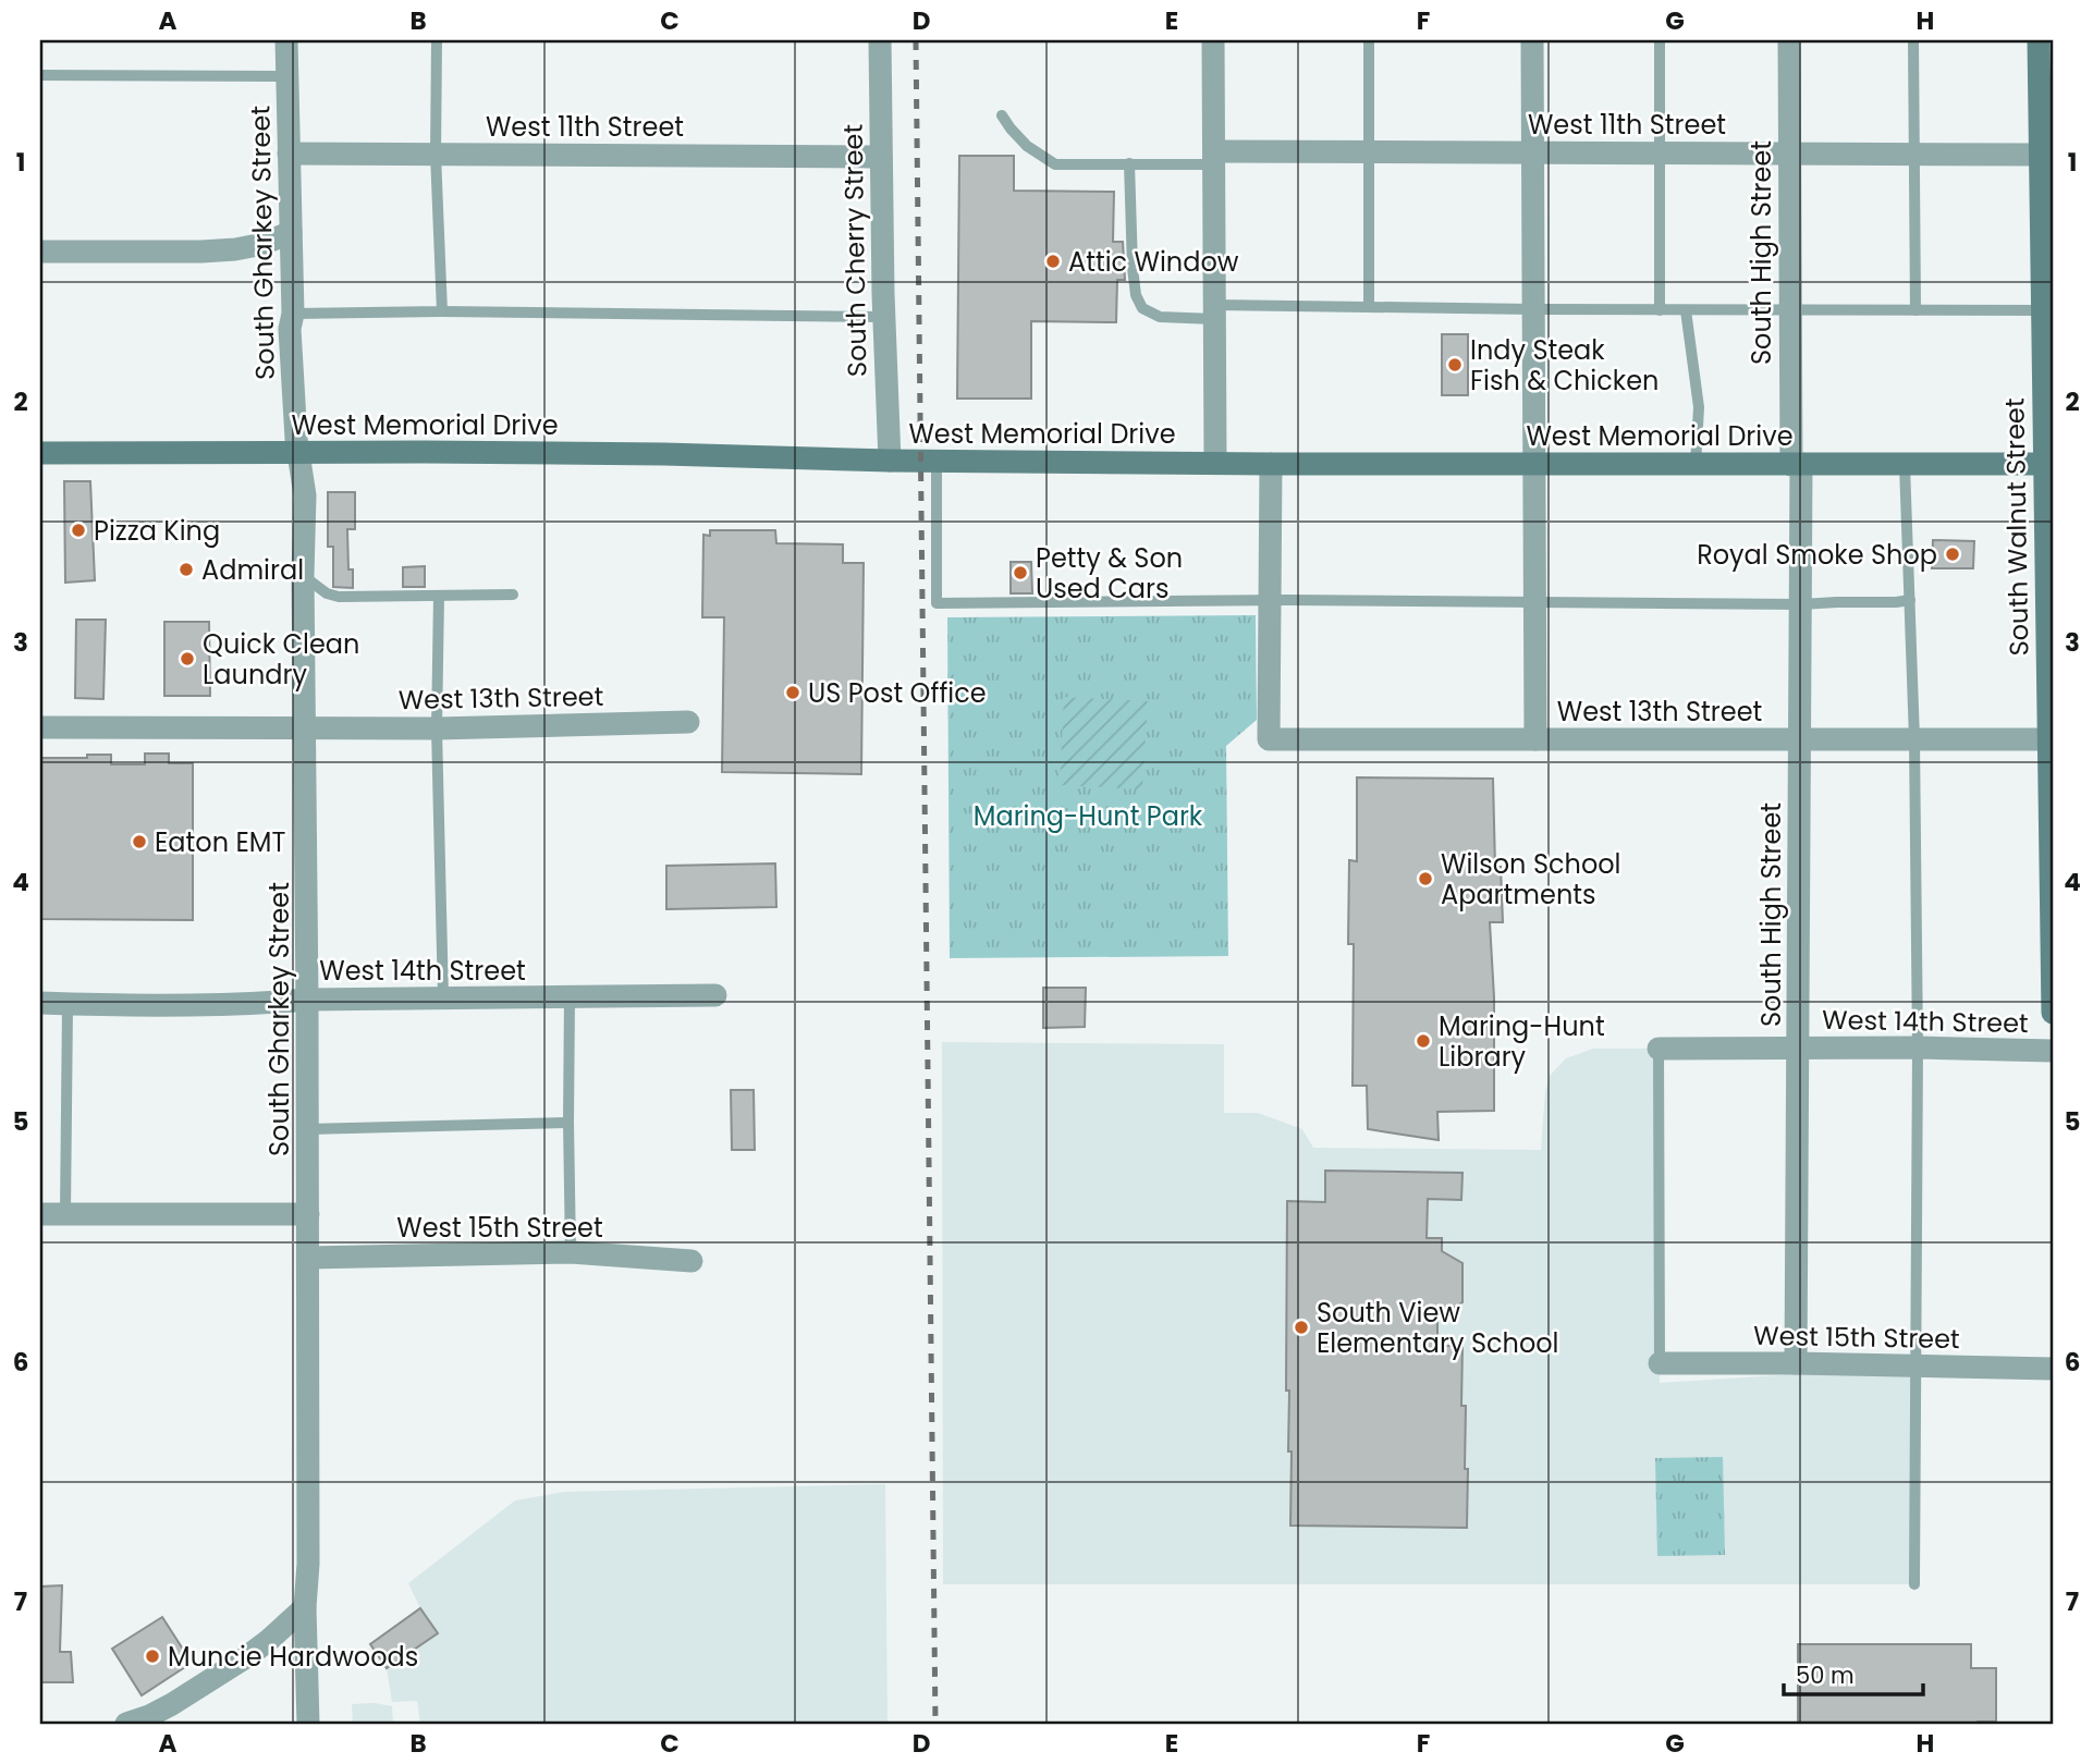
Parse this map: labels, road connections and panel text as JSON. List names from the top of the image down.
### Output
{
  "streets": {
    "main road": ["West Memorial Drive", "South Walnut Street"],
    "street": [
      "West 11th Street",
      "South Gharkey Street",
      "South Cherry Street",
      "South High Street",
      "West 13th Street",
      "West 14th Street",
      "West 15th Street"
    ]
  },
  "crossings": [
    ["West 11th Street", "South Gharkey Street"],
    ["West 11th Street", "South Cherry Street"],
    ["West 11th Street", "South High Street"],
    ["West 11th Street", "South Walnut Street"],
    ["South Gharkey Street", "West Memorial Drive"],
    ["South Gharkey Street", "West 13th Street"],
    ["South Gharkey Street", "West 14th Street"],
    ["South Gharkey Street", "West 15th Street"],
    ["South Cherry Street", "West Memorial Drive"],
    ["South High Street", "West Memorial Drive"],
    ["South High Street", "West 13th Street"],
    ["South High Street", "West 14th Street"],
    ["South High Street", "West 15th Street"],
    ["West Memorial Drive", "South Walnut Street"],
    ["South Walnut Street", "West 13th Street"]
  ],
  "parks": ["Maring-Hunt Park"],
  "places": [
    "Attic Window",
    "Indy Steak Fish & Chicken",
    "Pizza King",
    "Royal Smoke Shop",
    "Admiral",
    "Petty & Son Used Cars",
    "Quick Clean Laundry",
    "US Post Office",
    "Eaton EMT",
    "Wilson School Apartments",
    "Maring-Hunt Library",
    "South View Elementary School",
    "Muncie Hardwoods"
  ],
  "scale_bar": "50 m",
  "grid": {
    "columns": [
      "A",
      "B",
      "C",
      "D",
      "E",
      "F",
      "G",
      "H"
    ],
    "rows": [
      "1",
      "2",
      "3",
      "4",
      "5",
      "6",
      "7"
    ]
  }
}
